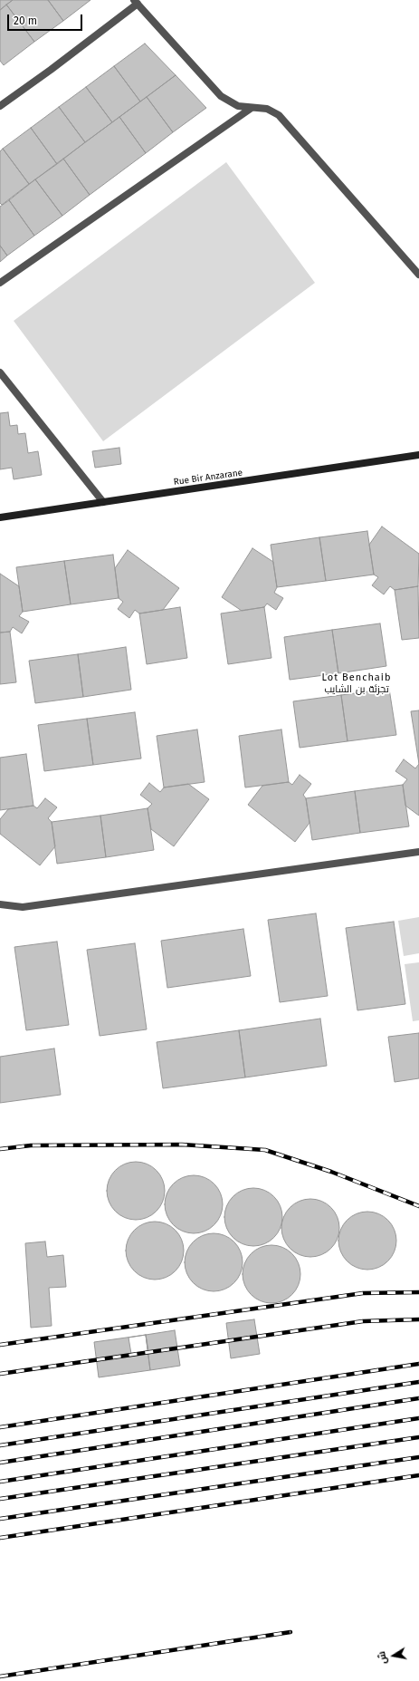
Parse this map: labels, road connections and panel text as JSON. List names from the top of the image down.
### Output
{
  "streets": {
    "street": ["Rue Bir Anzarane"]
  },
  "districts": ["Lot Benchaib تجزئة بن الشايب"],
  "scale_bar": "20 m",
  "north": "left"
}
